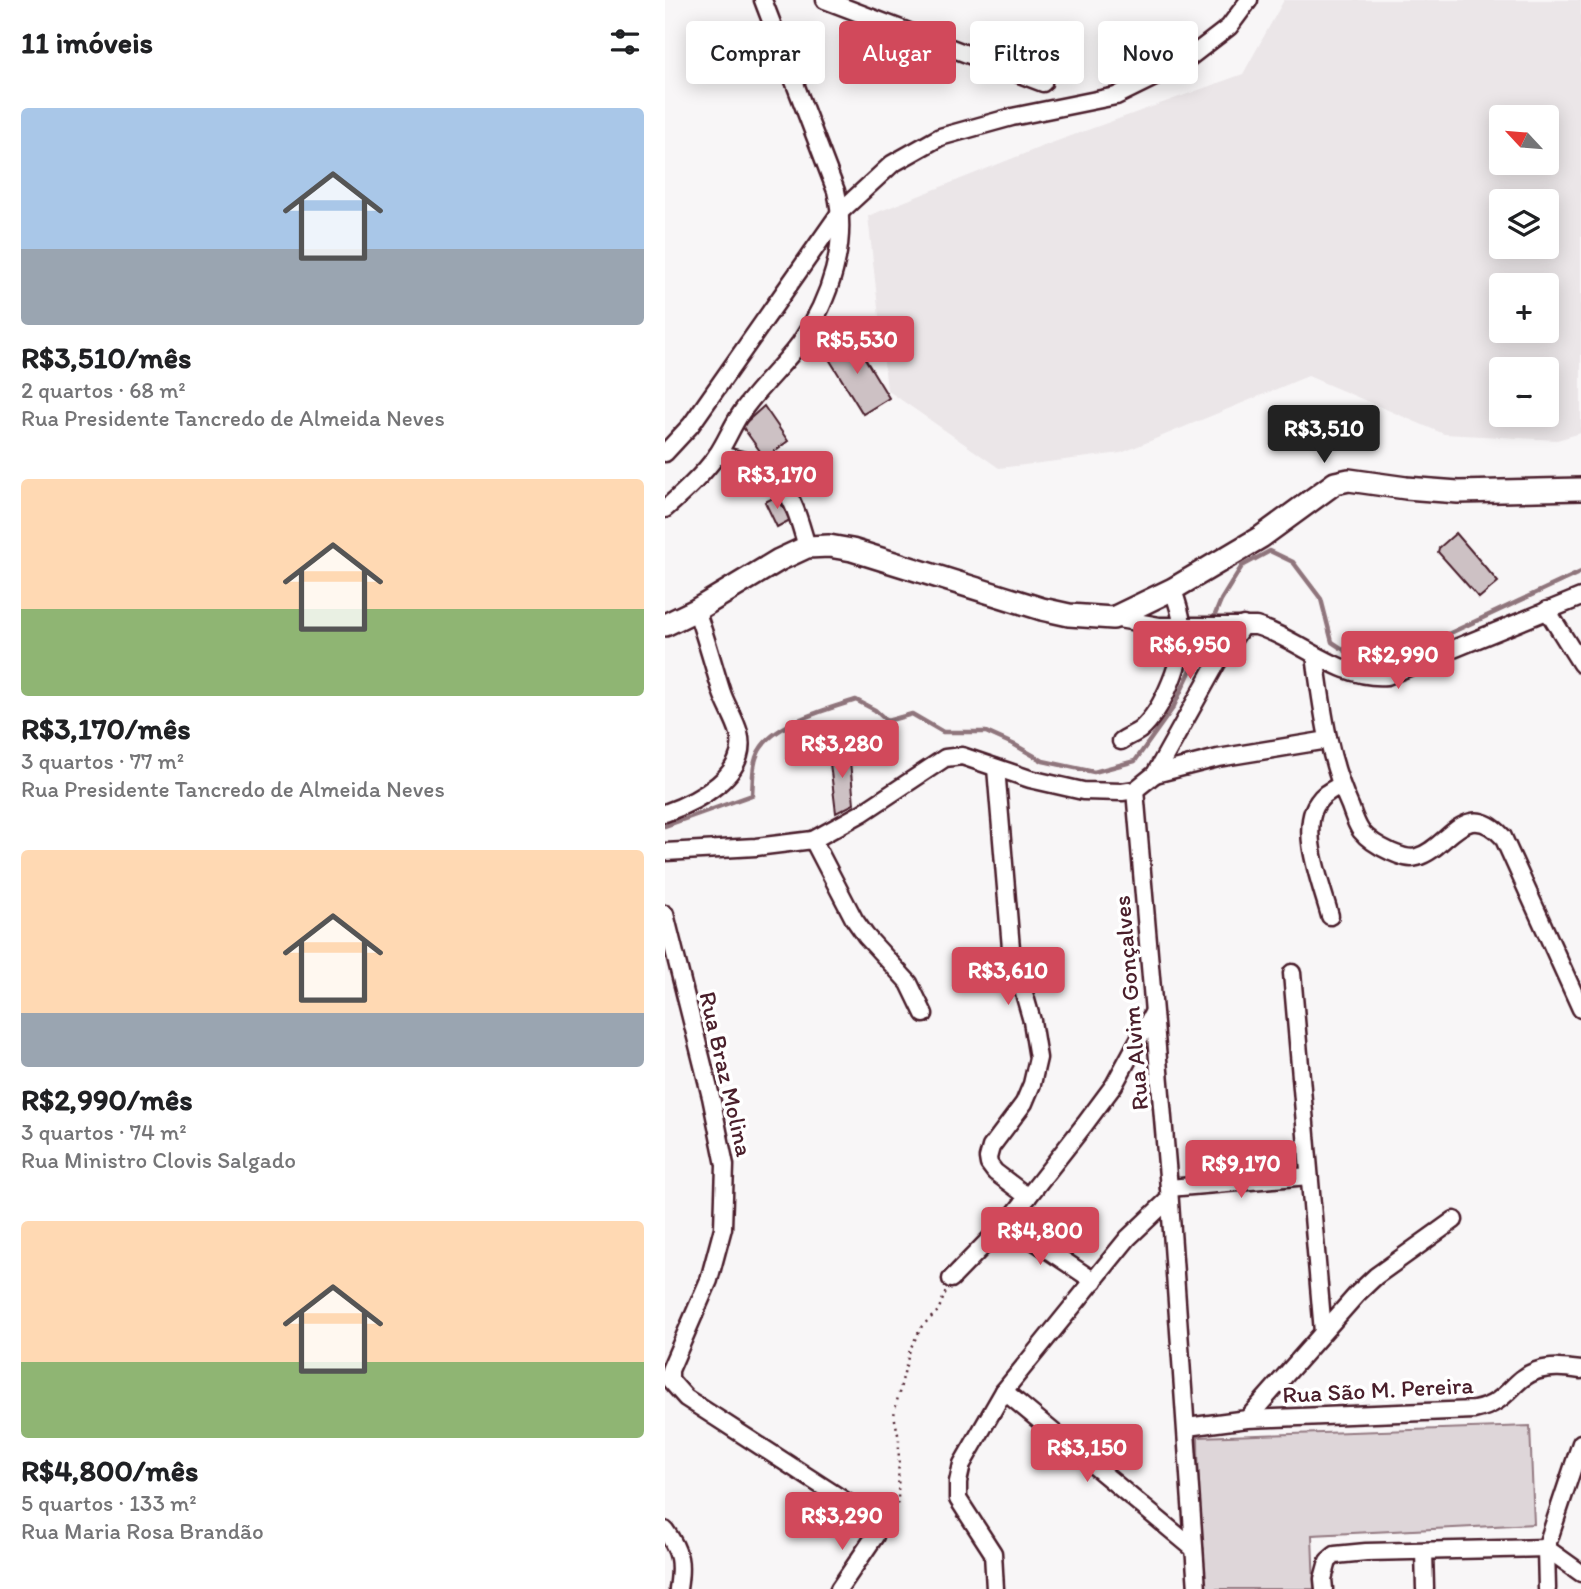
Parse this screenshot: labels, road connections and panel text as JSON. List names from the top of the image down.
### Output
{
  "streets": {
    "street": ["Rua Alvim Gonçalves", "Rua Braz Molina", "Rua São M. Pereira"]
  },
  "crossings": [
    ["Rua Alvim Gonçalves", "Rua São M. Pereira"]
  ],
  "north": "top left",
  "page": {
    "heading": "11 imóveis",
    "chip": [
      "Comprar",
      "Alugar",
      "Filtros",
      "Novo"
    ],
    "list": [
      {
        "name": "R$3,510/mês",
        "note": "2 quartos · 68 m² · Rua Presidente Tancredo de Almeida Neves"
      },
      {
        "name": "R$3,170/mês",
        "note": "3 quartos · 77 m² · Rua Presidente Tancredo de Almeida Neves"
      },
      {
        "name": "R$2,990/mês",
        "note": "3 quartos · 74 m² · Rua Ministro Clovis Salgado"
      },
      {
        "name": "R$4,800/mês",
        "note": "5 quartos · 133 m² · Rua Maria Rosa Brandão"
      }
    ],
    "map_buttons": ["+", "−"],
    "price": [
      "R$5,530",
      "R$3,510",
      "R$3,170",
      "R$6,950",
      "R$2,990",
      "R$3,280",
      "R$3,610",
      "R$9,170",
      "R$4,800",
      "R$3,150",
      "R$3,290"
    ]
  }
}
